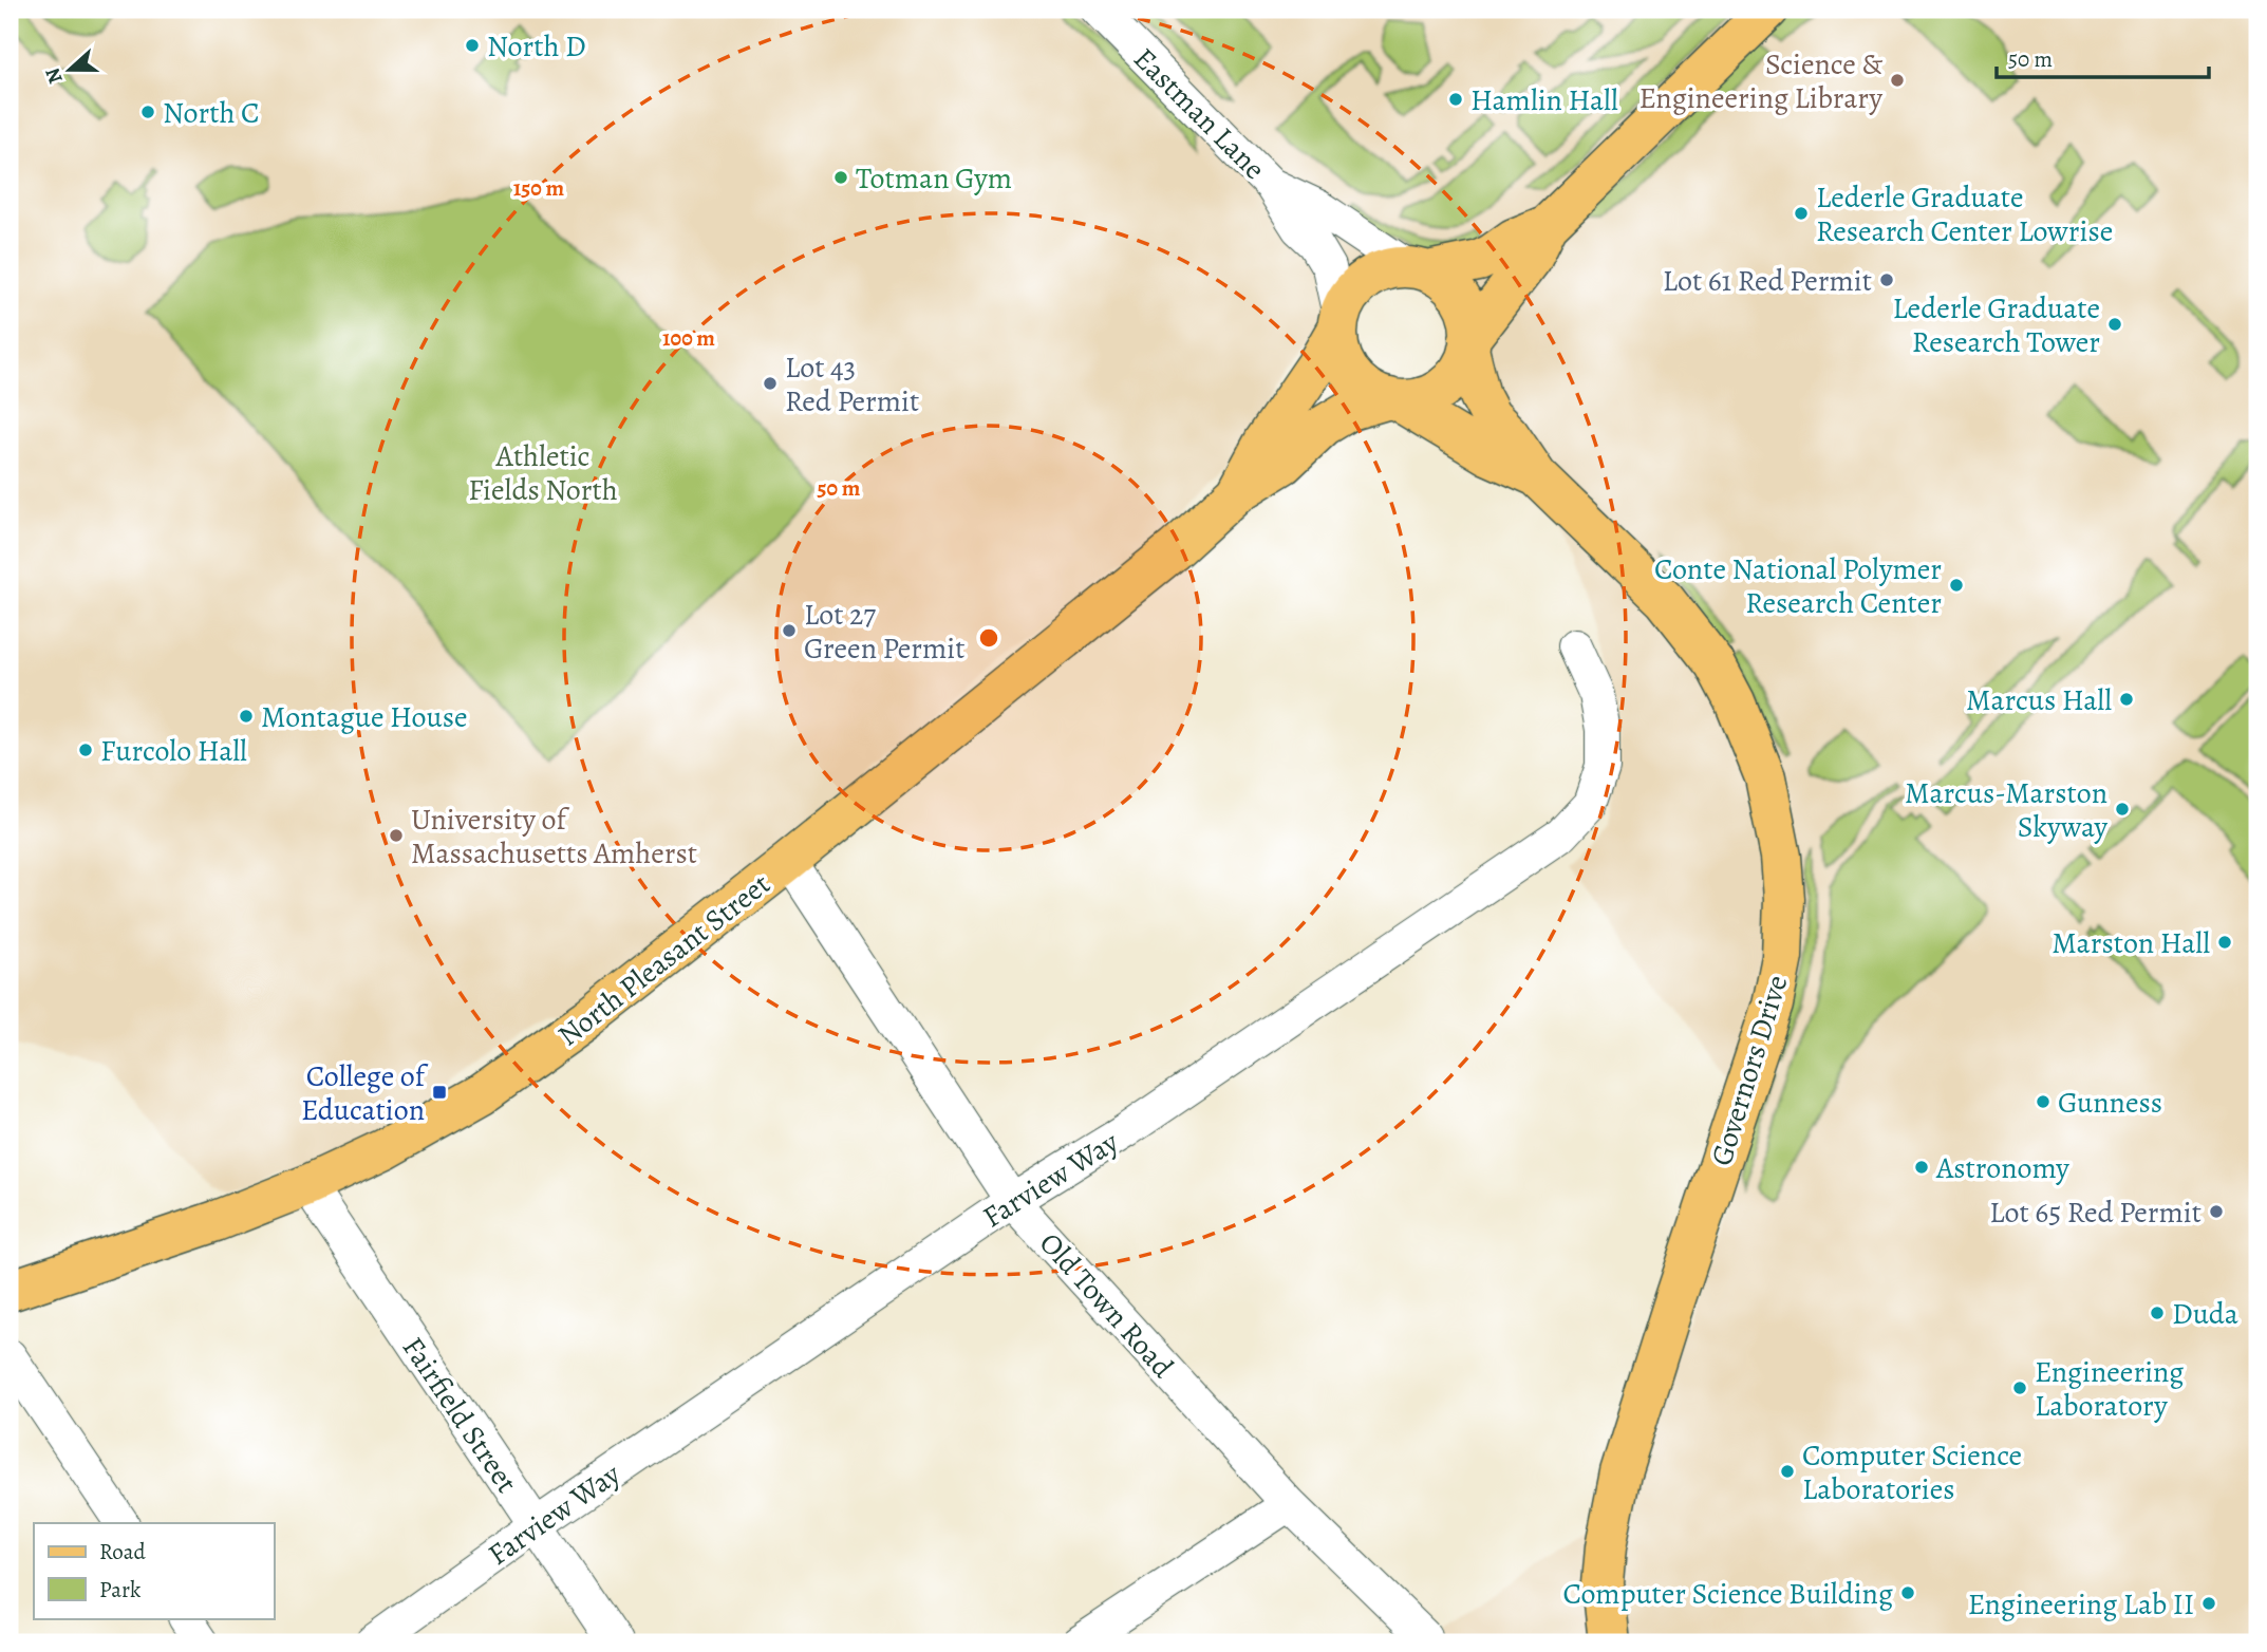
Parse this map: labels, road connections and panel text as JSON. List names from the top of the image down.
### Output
{
  "streets": {
    "main road": ["North Pleasant Street", "Governors Drive"],
    "street": [
      "Eastman Lane",
      "Farview Way",
      "Old Town Road",
      "Fairfield Street"
    ]
  },
  "crossings": [
    ["Eastman Lane", "North Pleasant Street"],
    ["Eastman Lane", "Governors Drive"],
    ["North Pleasant Street", "Governors Drive"],
    ["North Pleasant Street", "Old Town Road"],
    ["North Pleasant Street", "Fairfield Street"],
    ["Farview Way", "Old Town Road"],
    ["Farview Way", "Fairfield Street"]
  ],
  "parks": ["Athletic Fields North"],
  "places": {
    "other": [
      "North D",
      "Science & Engineering Library",
      "Hamlin Hall",
      "North C",
      "Totman Gym",
      "Lederle Graduate Research Center Lowrise",
      "Lot 61 Red Permit",
      "Lederle Graduate Research Tower",
      "Lot 43 Red Permit",
      "Conte National Polymer Research Center",
      "Lot 27 Green Permit",
      "Marcus Hall",
      "Montague House",
      "Furcolo Hall",
      "Marcus-Marston Skyway",
      "University of Massachusetts Amherst",
      "Marston Hall",
      "Gunness",
      "Astronomy",
      "Lot 65 Red Permit",
      "Duda",
      "Engineering Laboratory",
      "Computer Science Laboratories",
      "Computer Science Building",
      "Engineering Lab II"
    ],
    "transit": ["College of Education"]
  },
  "legend": ["Road", "Park"],
  "scale_bar": "50 m",
  "north": "left",
  "rings": ["150 m", "100 m", "50 m"]
}
